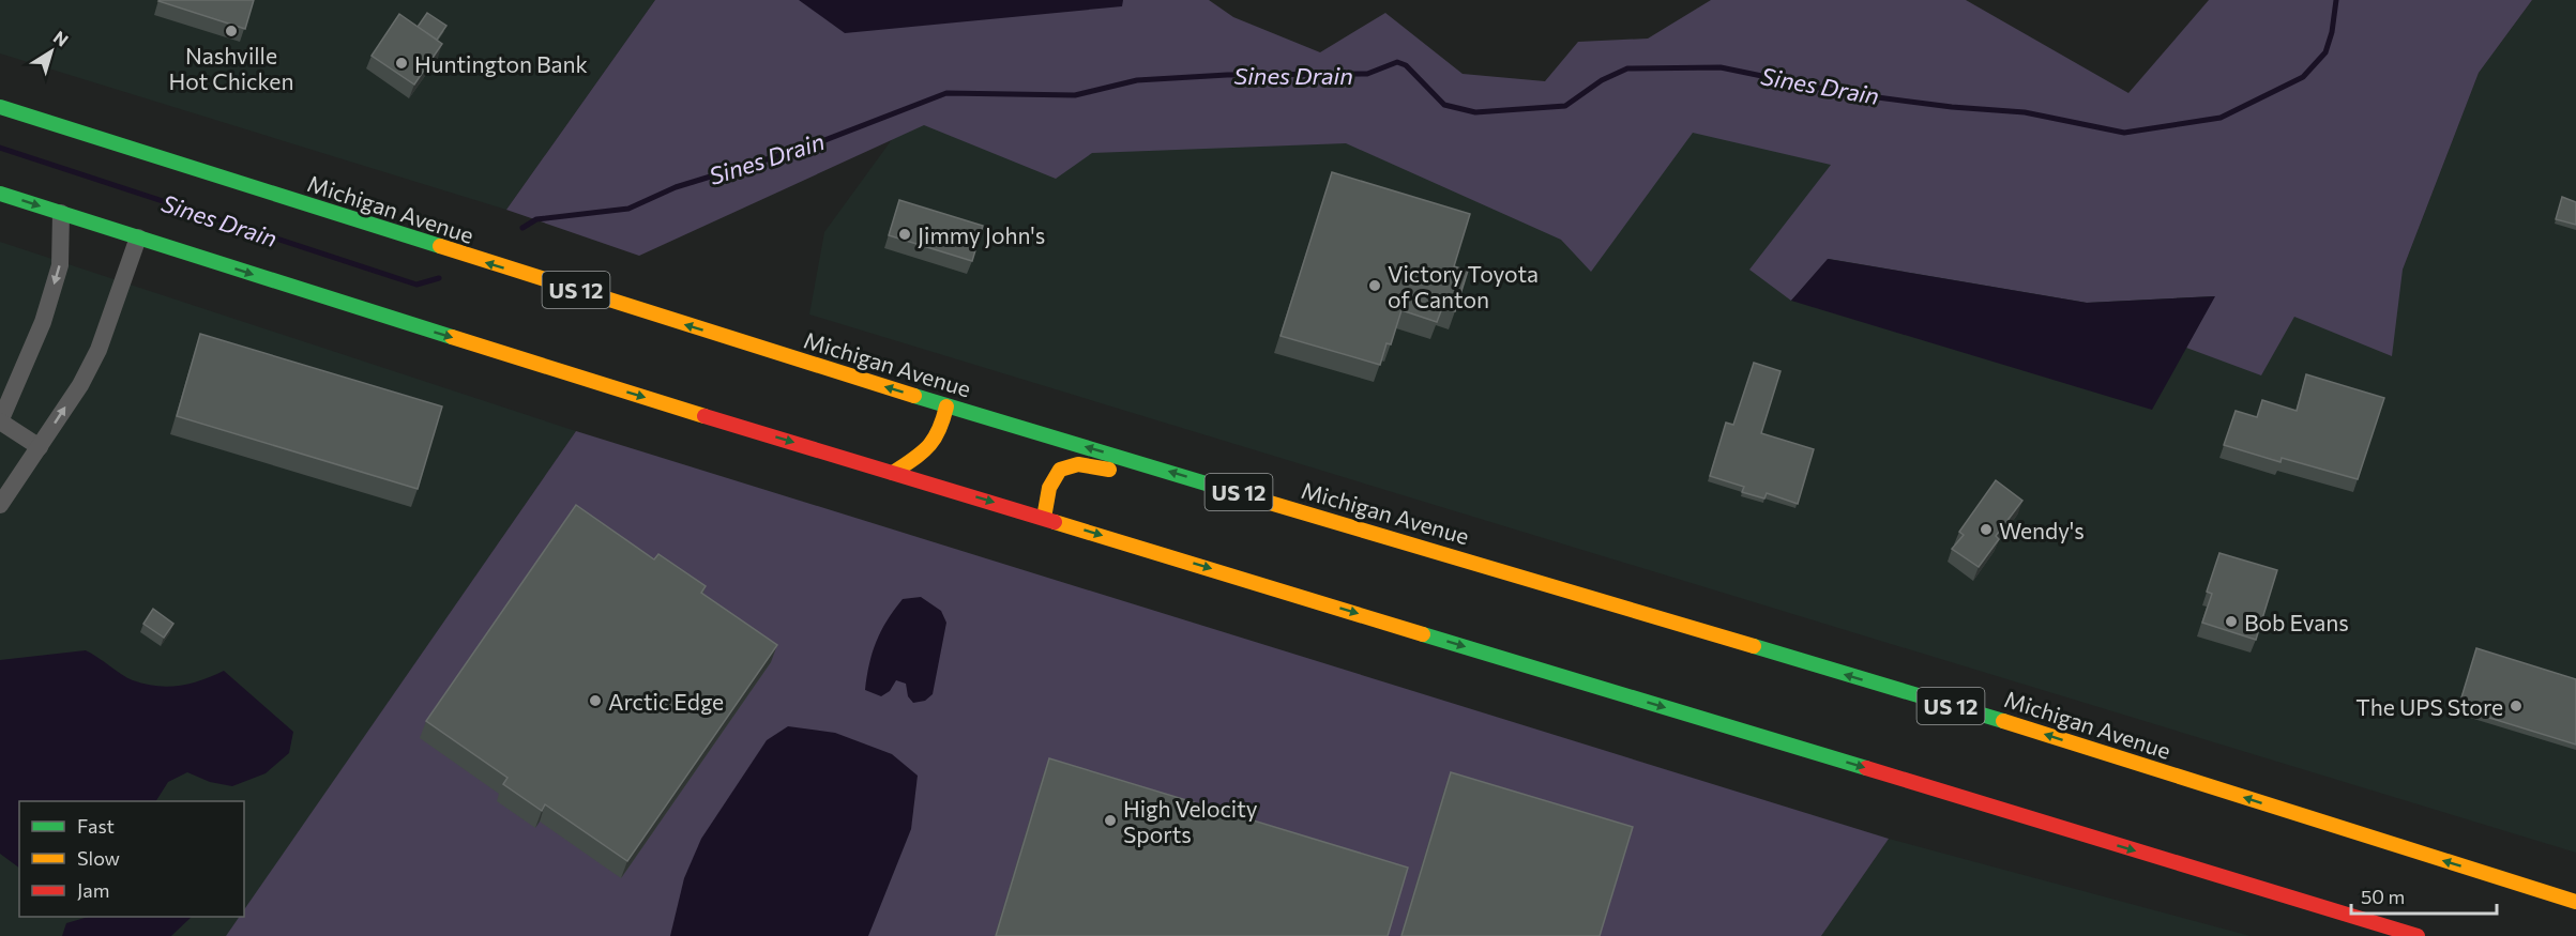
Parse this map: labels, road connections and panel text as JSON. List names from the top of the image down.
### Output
{
  "streets": {
    "main road": ["Michigan Avenue", "US 12"]
  },
  "water": ["Sines Drain"],
  "places": [
    "Nashville Hot Chicken",
    "Huntington Bank",
    "Jimmy John's",
    "Victory Toyota of Canton",
    "Wendy's",
    "Bob Evans",
    "Arctic Edge",
    "The UPS Store",
    "High Velocity Sports"
  ],
  "legend": ["Fast", "Slow", "Jam"],
  "scale_bar": "50 m",
  "north": "top right"
}
